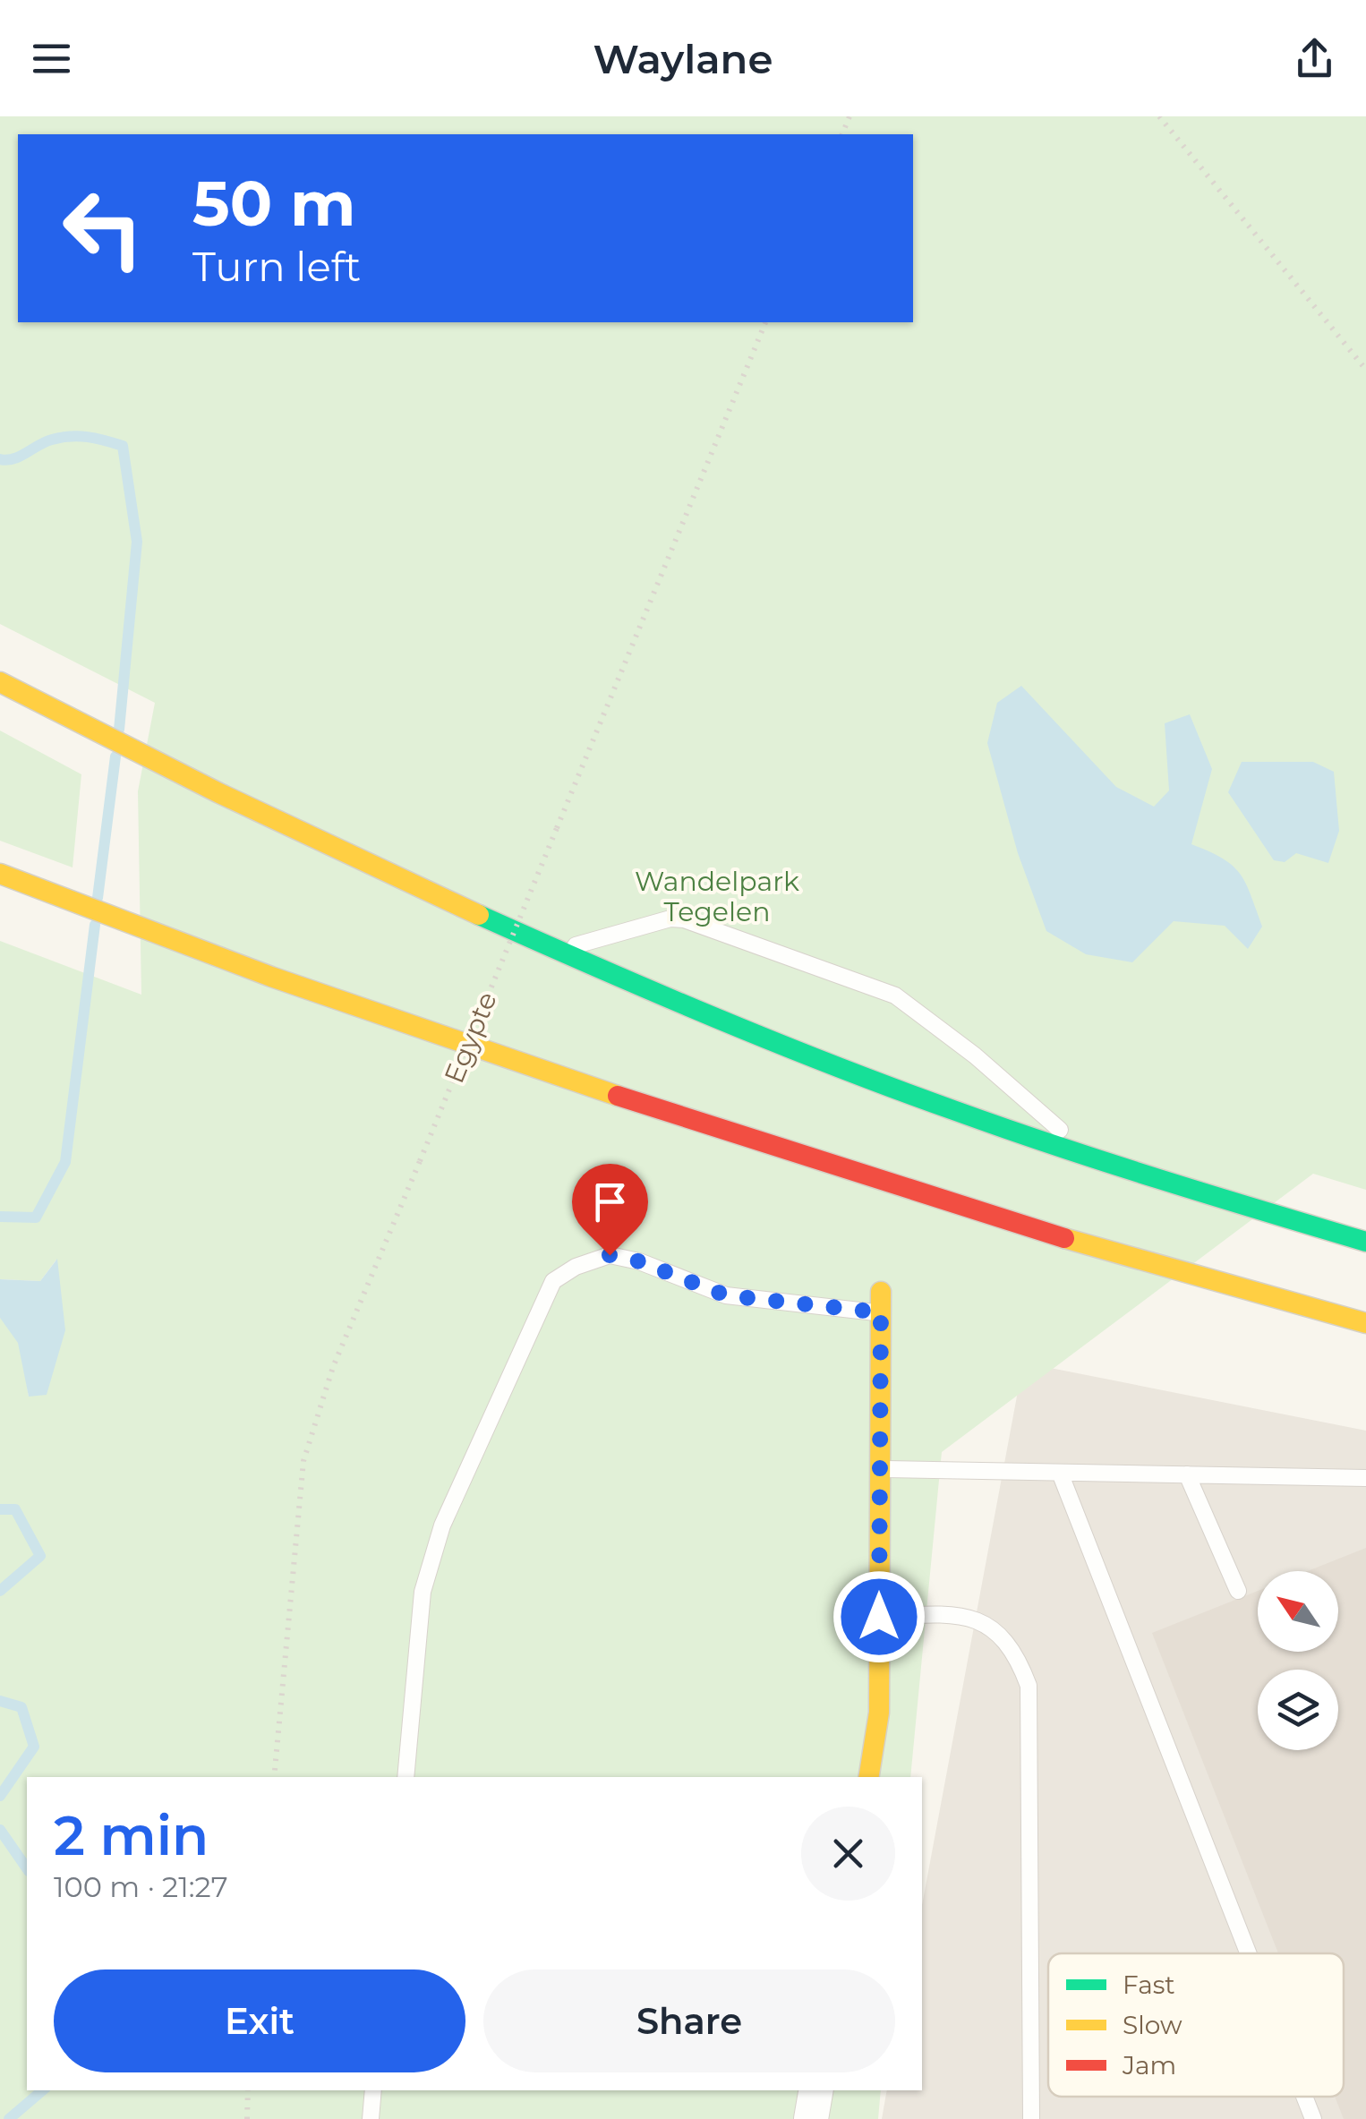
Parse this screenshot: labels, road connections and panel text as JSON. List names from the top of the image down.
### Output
{
  "streets": {
    "path": ["Egypte"]
  },
  "parks": ["Wandelpark Tegelen"],
  "legend": ["Fast", "Slow", "Jam"],
  "north": "top left",
  "page": {
    "header": "Waylane",
    "turn": ["50 m", "Turn left"],
    "heading": ["2 min", "100 m · 21:27"],
    "buttons": ["Exit", "Share"]
  }
}
